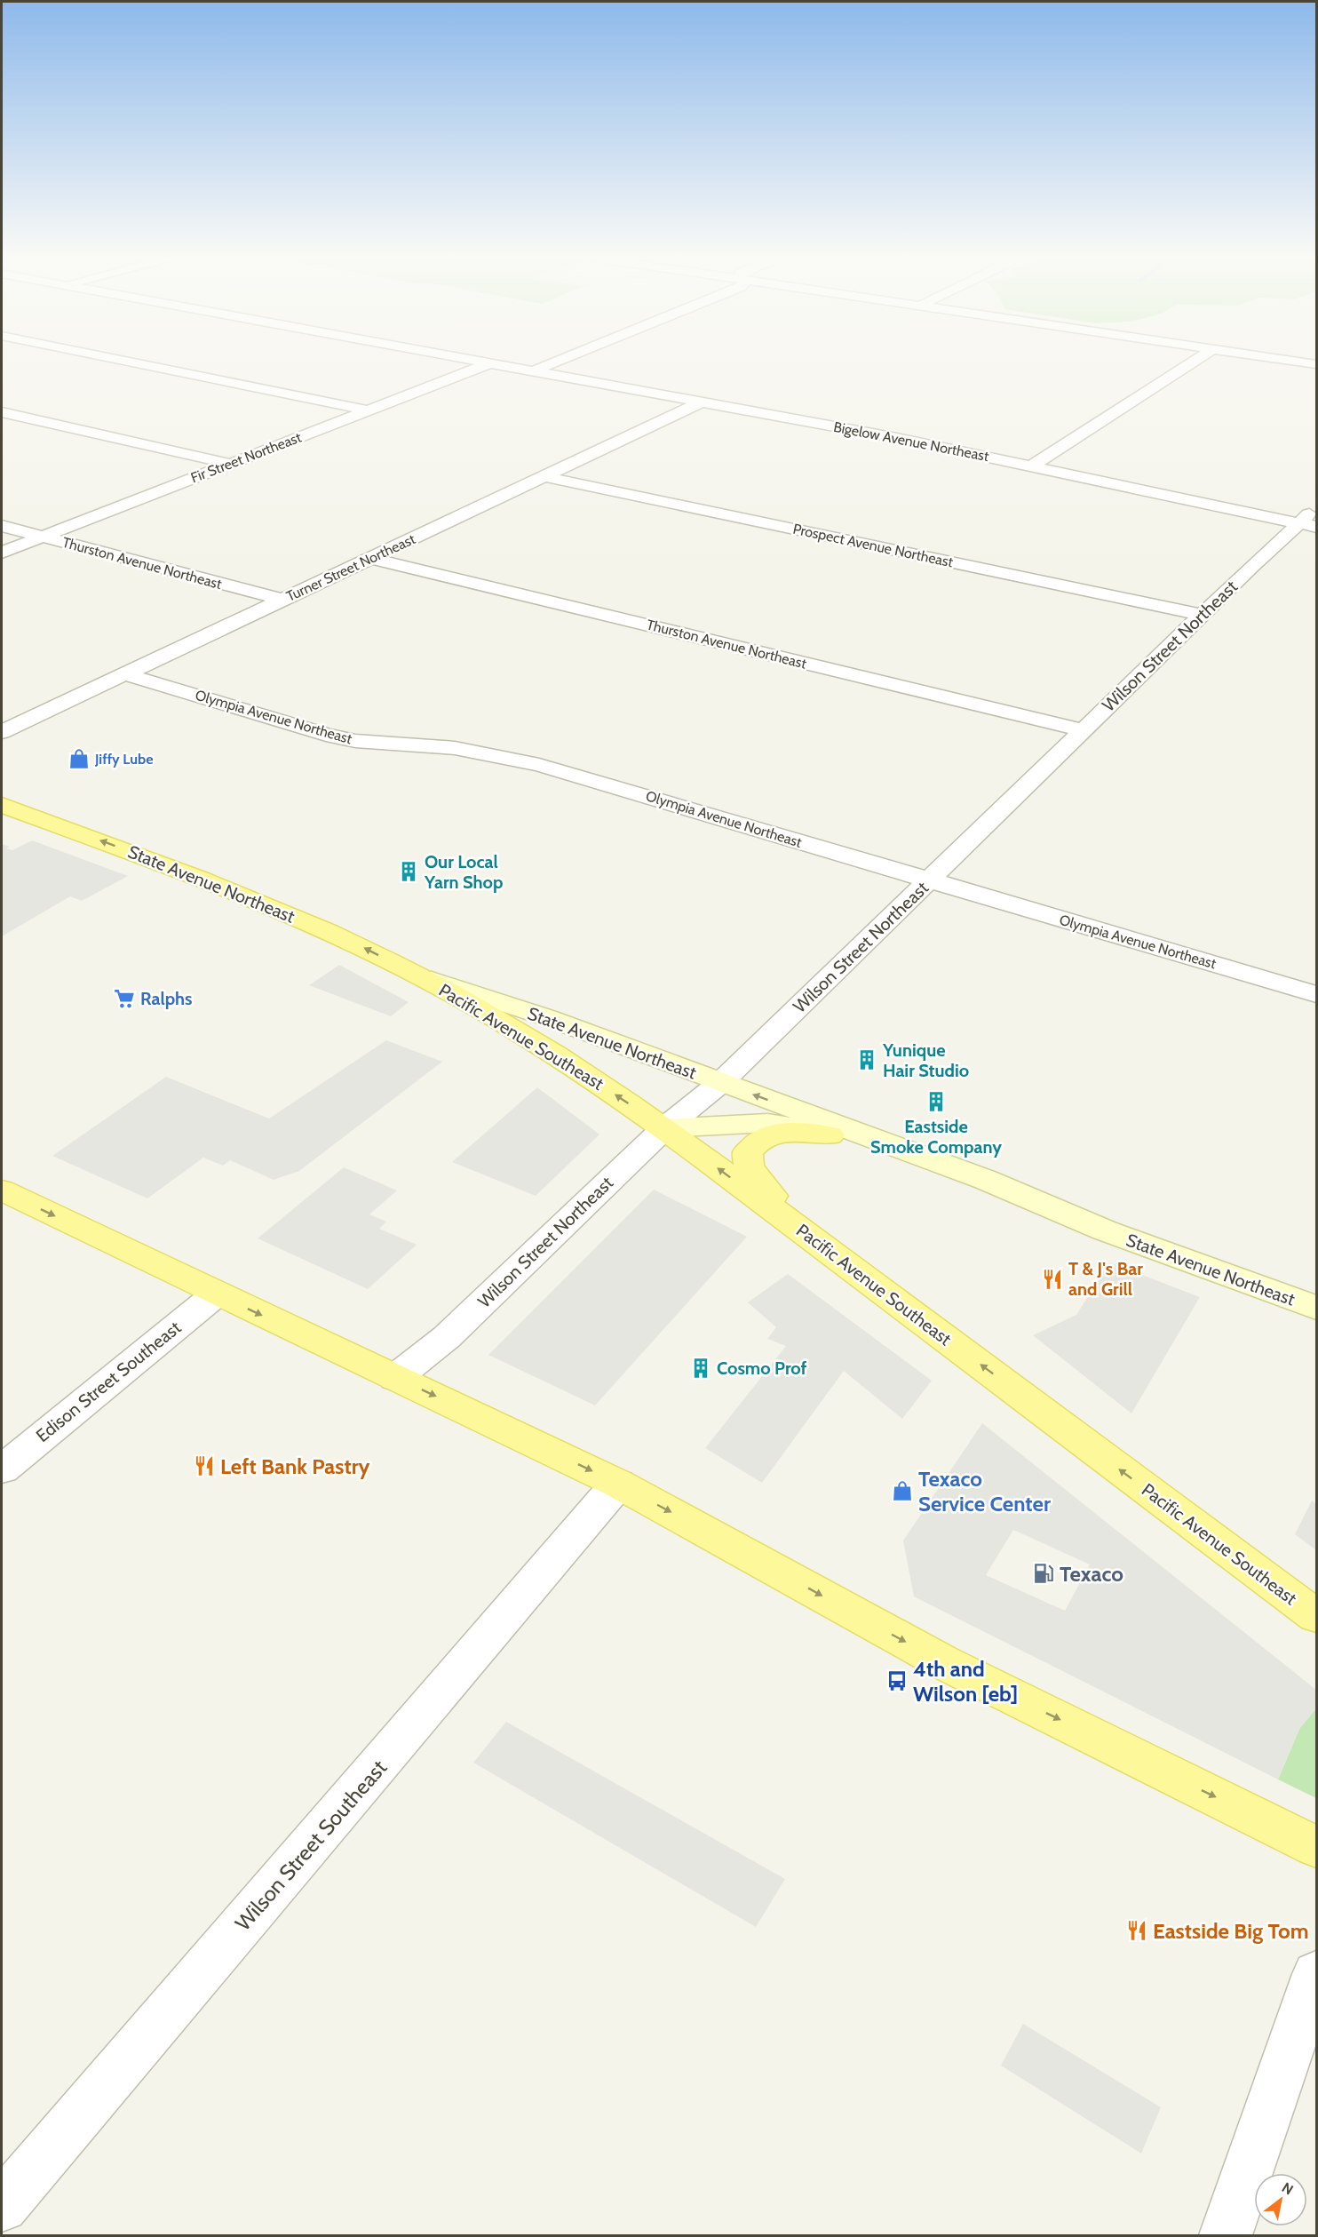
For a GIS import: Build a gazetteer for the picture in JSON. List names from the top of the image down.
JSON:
{
  "streets": {
    "main road": ["State Avenue Northeast", "Pacific Avenue Southeast"],
    "street": [
      "Bigelow Avenue Northeast",
      "Fir Street Northeast",
      "Prospect Avenue Northeast",
      "Thurston Avenue Northeast",
      "Turner Street Northeast",
      "Wilson Street Northeast",
      "Olympia Avenue Northeast",
      "Edison Street Southeast",
      "Wilson Street Southeast"
    ]
  },
  "crossings": [
    ["Bigelow Avenue Northeast", "Fir Street Northeast"],
    ["Bigelow Avenue Northeast", "Turner Street Northeast"],
    ["Bigelow Avenue Northeast", "Wilson Street Northeast"],
    ["Fir Street Northeast", "Thurston Avenue Northeast"],
    ["Prospect Avenue Northeast", "Turner Street Northeast"],
    ["Prospect Avenue Northeast", "Wilson Street Northeast"],
    ["Thurston Avenue Northeast", "Turner Street Northeast"],
    ["Thurston Avenue Northeast", "Wilson Street Northeast"],
    ["Turner Street Northeast", "Olympia Avenue Northeast"],
    ["Wilson Street Northeast", "Olympia Avenue Northeast"],
    ["Wilson Street Northeast", "State Avenue Northeast"],
    ["Wilson Street Northeast", "Pacific Avenue Southeast"],
    ["State Avenue Northeast", "Pacific Avenue Southeast"]
  ],
  "one_way": ["State Avenue Northeast", "Pacific Avenue Southeast"],
  "places": {
    "shop": ["Jiffy Lube", "Texaco Service Center"],
    "building": [
      "Our Local Yarn Shop",
      "Yunique Hair Studio",
      "Eastside Smoke Company",
      "Cosmo Prof"
    ],
    "supermarket": ["Ralphs"],
    "restaurant": ["T & J's Bar and Grill", "Left Bank Pastry", "Eastside Big Tom"],
    "fuel station": ["Texaco"],
    "bus stop": ["4th and Wilson [eb]"]
  },
  "north": "top right"
}
